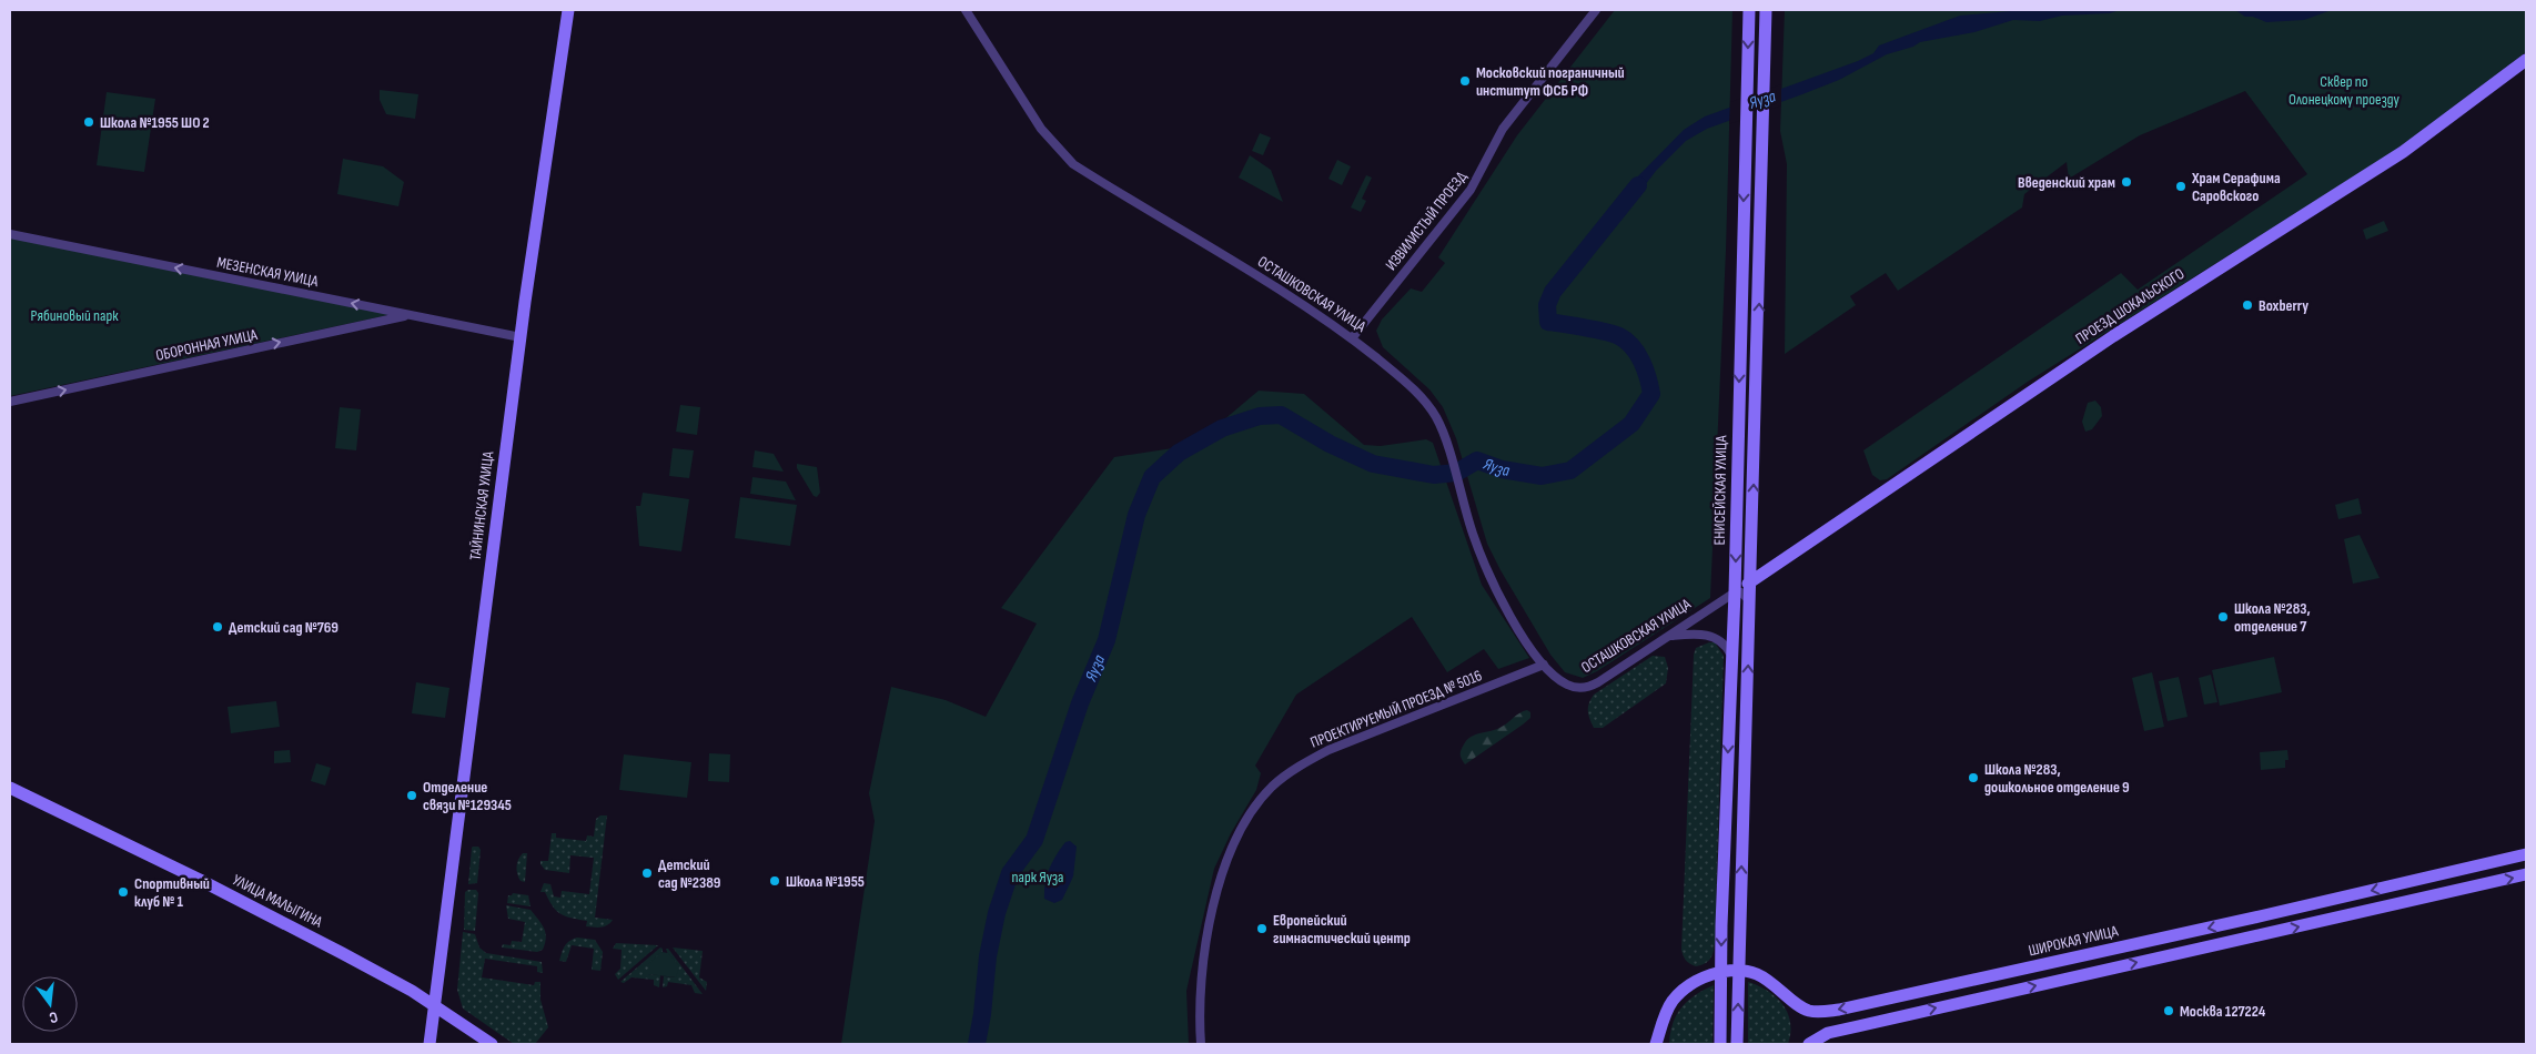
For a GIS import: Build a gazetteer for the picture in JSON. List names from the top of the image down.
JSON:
{
  "streets": {
    "main road": [
      "ОСТАШКОВСКАЯ УЛИЦА",
      "ПРОЕЗД ШОКАЛЬСКОГО",
      "ЕНИСЕЙСКАЯ УЛИЦА",
      "ТАЙНИНСКАЯ УЛИЦА",
      "УЛИЦА МАЛЫГИНА",
      "ШИРОКАЯ УЛИЦА"
    ],
    "street": [
      "ИЗВИЛИСТЫЙ ПРОЕЗД",
      "МЕЗЕНСКАЯ УЛИЦА",
      "ОБОРОННАЯ УЛИЦА",
      "ПРОЕКТИРУЕМЫЙ ПРОЕЗД № 5016"
    ]
  },
  "crossings": [
    ["ИЗВИЛИСТЫЙ ПРОЕЗД", "ОСТАШКОВСКАЯ УЛИЦА"],
    ["МЕЗЕНСКАЯ УЛИЦА", "ОБОРОННАЯ УЛИЦА"],
    ["МЕЗЕНСКАЯ УЛИЦА", "ТАЙНИНСКАЯ УЛИЦА"],
    ["ОСТАШКОВСКАЯ УЛИЦА", "ПРОЕЗД ШОКАЛЬСКОГО"],
    ["ОСТАШКОВСКАЯ УЛИЦА", "ЕНИСЕЙСКАЯ УЛИЦА"],
    ["ОСТАШКОВСКАЯ УЛИЦА", "ПРОЕКТИРУЕМЫЙ ПРОЕЗД № 5016"],
    ["ЕНИСЕЙСКАЯ УЛИЦА", "ШИРОКАЯ УЛИЦА"],
    ["ТАЙНИНСКАЯ УЛИЦА", "УЛИЦА МАЛЫГИНА"]
  ],
  "one_way": ["МЕЗЕНСКАЯ УЛИЦА", "ОБОРОННАЯ УЛИЦА"],
  "water": ["Яуза"],
  "parks": ["Сквер по Олонецкому проезду", "Рябиновый парк", "парк Яуза"],
  "places": [
    "Московский пограничный институт ФСБ РФ",
    "Школа №1955 ШО 2",
    "Введенский храм",
    "Храм Серафима Саровского",
    "Boxberry",
    "Школа №283, отделение 7",
    "Детский сад №769",
    "Школа №283, дошкольное отделение 9",
    "Отделение связи №129345",
    "Детский сад №2389",
    "Школа №1955",
    "Спортивный клуб № 1",
    "Европейский гимнастический центр",
    "Москва 127224"
  ],
  "north": "bottom"
}
